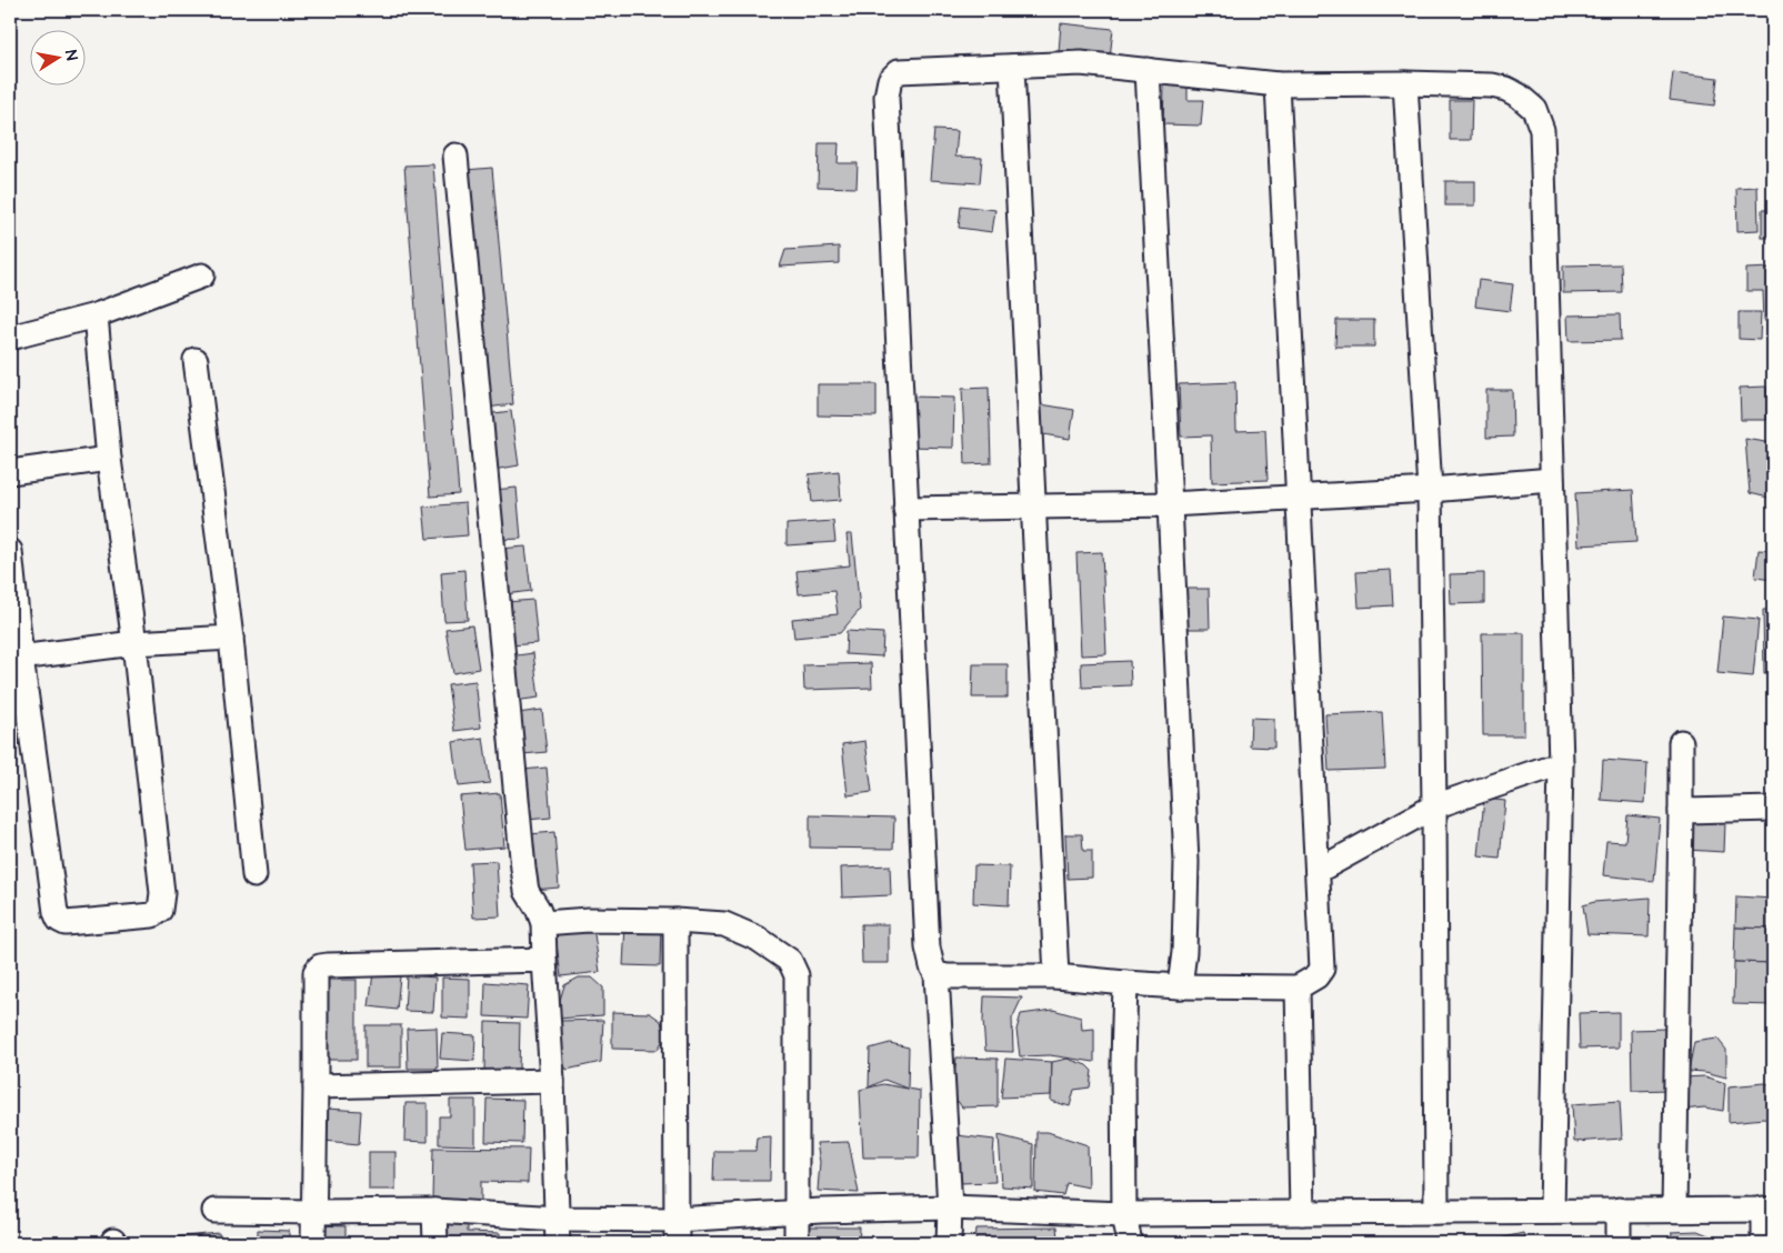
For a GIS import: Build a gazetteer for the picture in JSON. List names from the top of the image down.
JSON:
{
  "north": "right"
}
